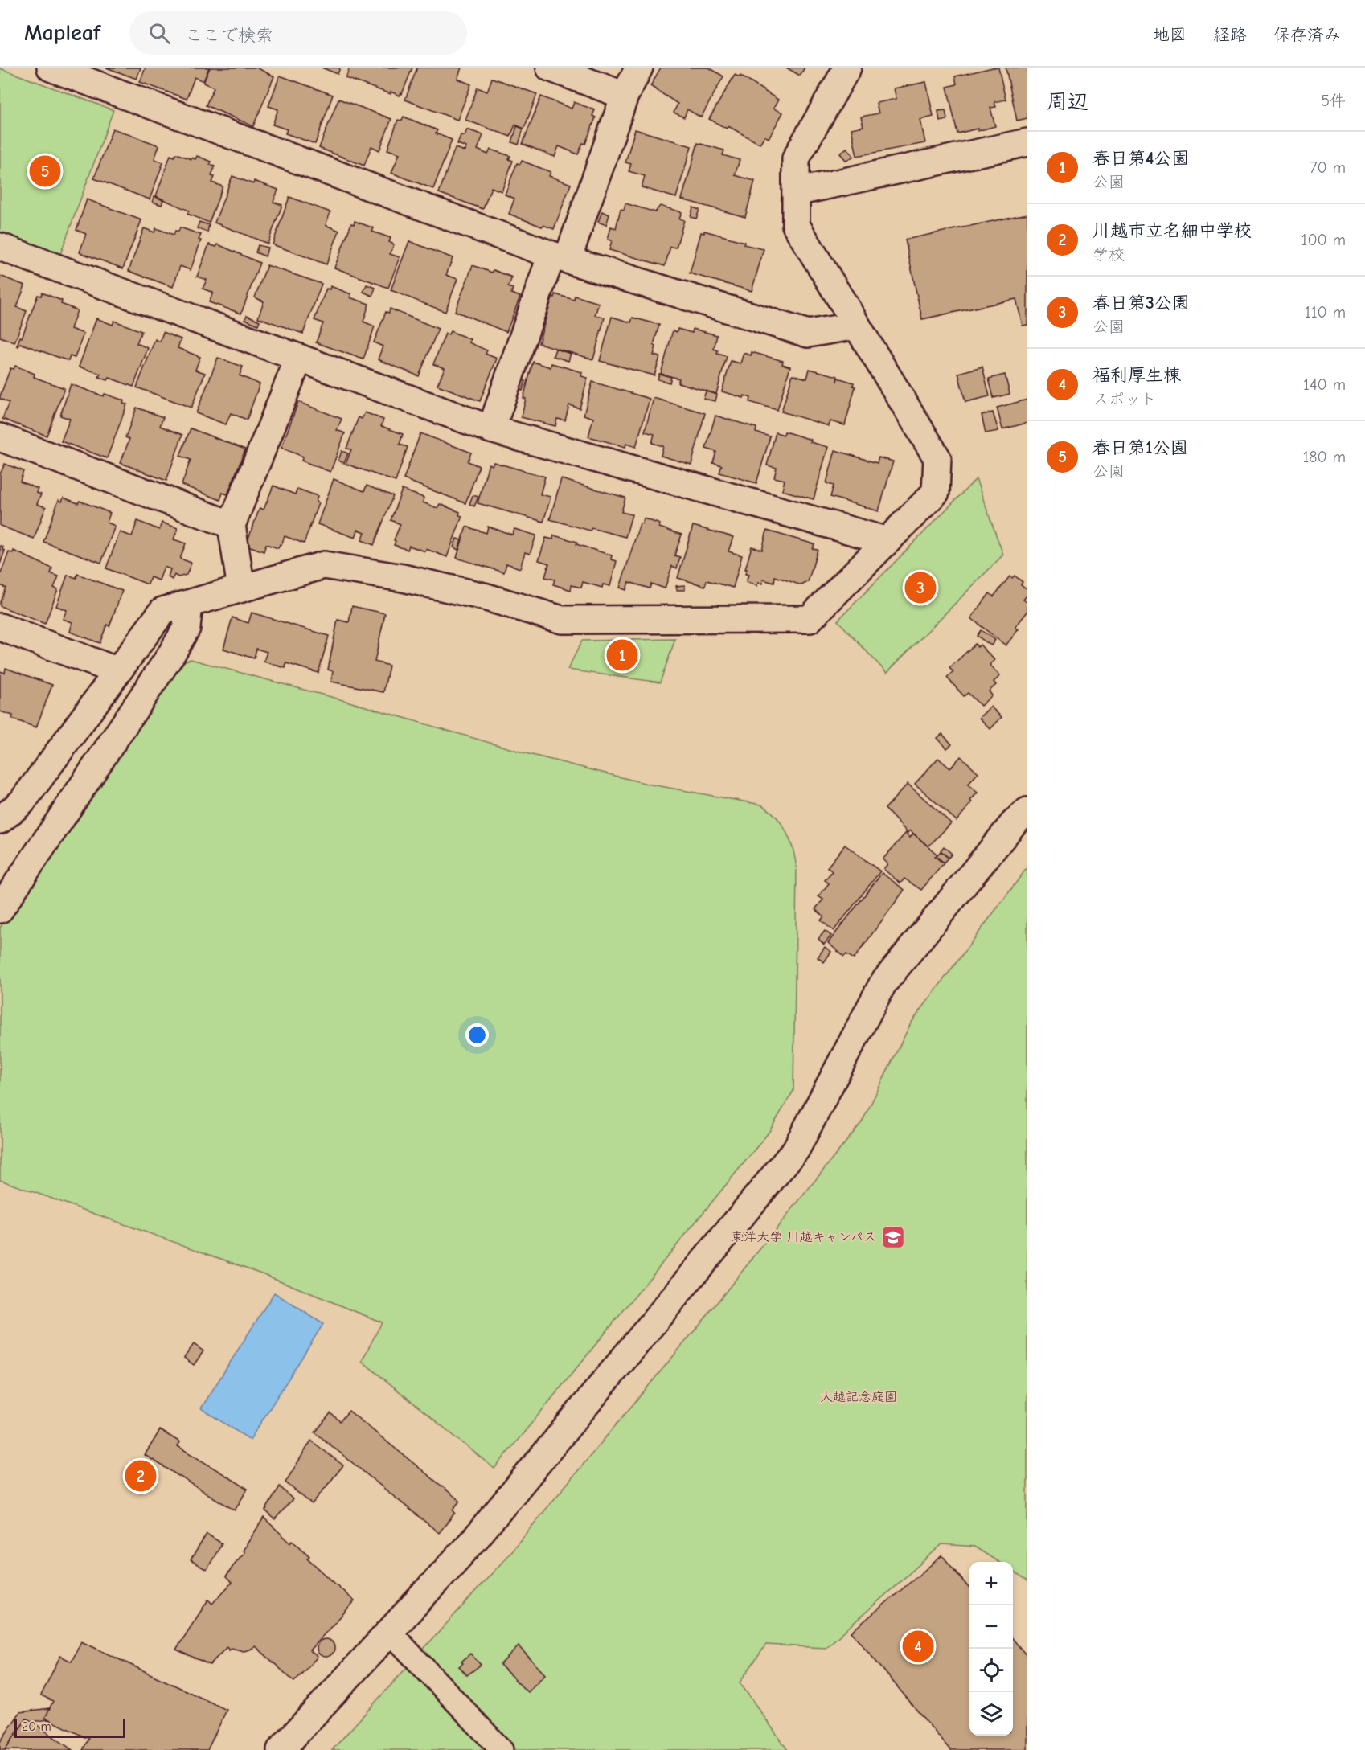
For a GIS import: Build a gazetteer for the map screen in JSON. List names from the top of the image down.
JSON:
{
  "parks": ["大越記念庭園"],
  "places": {
    "school or university": ["東洋大学 川越キャンパス"]
  },
  "scale_bar": "20 m",
  "page": {
    "header": "Mapleaf",
    "search": "ここで検索",
    "nav": ["地図", "経路", "保存済み"],
    "heading": ["周辺", "5件"],
    "list": [
      {
        "mark": "1",
        "name": "春日第4公園",
        "note": "公園",
        "value": "70 m"
      },
      {
        "mark": "2",
        "name": "川越市立名細中学校",
        "note": "学校",
        "value": "100 m"
      },
      {
        "mark": "3",
        "name": "春日第3公園",
        "note": "公園",
        "value": "110 m"
      },
      {
        "mark": "4",
        "name": "福利厚生棟",
        "note": "スポット",
        "value": "140 m"
      },
      {
        "mark": "5",
        "name": "春日第1公園",
        "note": "公園",
        "value": "180 m"
      }
    ],
    "pins": [
      "5",
      "3",
      "1",
      "2",
      "4"
    ],
    "map_buttons": ["+", "−"],
    "scale": "20 m"
  }
}
